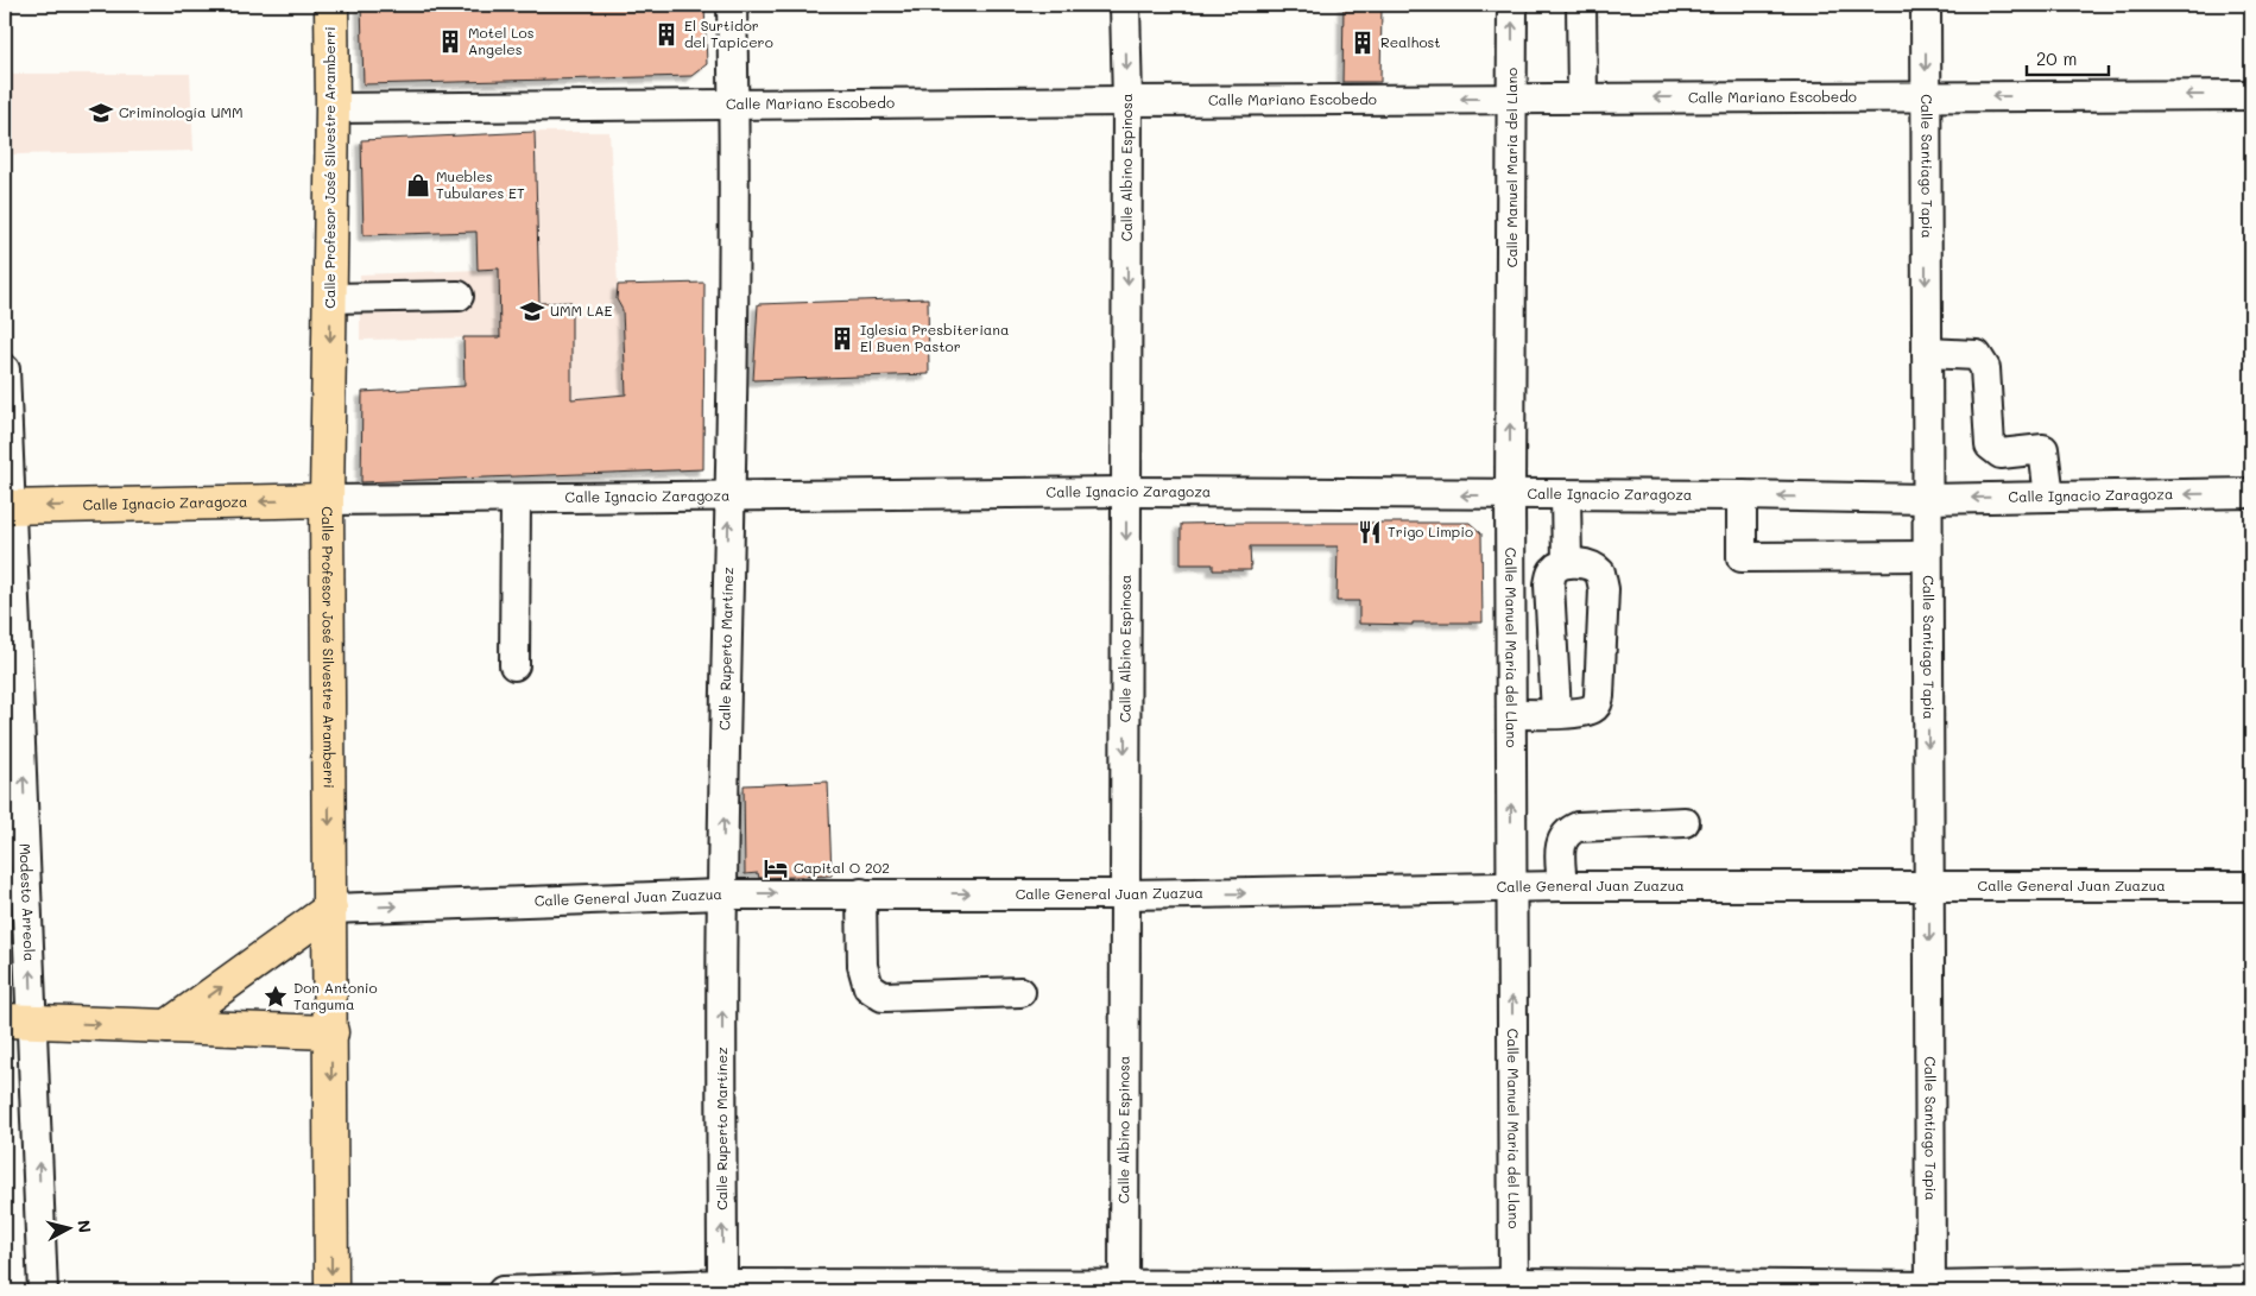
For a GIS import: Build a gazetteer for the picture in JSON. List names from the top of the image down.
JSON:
{
  "streets": {
    "main road": ["Calle Profesor José Silvestre Aramberri", "Calle Ignacio Zaragoza"],
    "street": [
      "Calle Mariano Escobedo",
      "Calle Albino Espinosa",
      "Calle Manuel Maria del Llano",
      "Calle Santiago Tapia",
      "Calle Ruperto Martínez",
      "Calle General Juan Zuazua",
      "Modesto Arreola"
    ]
  },
  "crossings": [
    ["Calle Mariano Escobedo", "Calle Albino Espinosa"],
    ["Calle Mariano Escobedo", "Calle Profesor José Silvestre Aramberri"],
    ["Calle Mariano Escobedo", "Calle Manuel Maria del Llano"],
    ["Calle Mariano Escobedo", "Calle Santiago Tapia"],
    ["Calle Mariano Escobedo", "Calle Ruperto Martínez"],
    ["Calle Albino Espinosa", "Calle Ignacio Zaragoza"],
    ["Calle Albino Espinosa", "Calle General Juan Zuazua"],
    ["Calle Profesor José Silvestre Aramberri", "Calle Ignacio Zaragoza"],
    ["Calle Profesor José Silvestre Aramberri", "Calle General Juan Zuazua"],
    ["Calle Manuel Maria del Llano", "Calle Ignacio Zaragoza"],
    ["Calle Manuel Maria del Llano", "Calle General Juan Zuazua"],
    ["Calle Santiago Tapia", "Calle Ignacio Zaragoza"],
    ["Calle Santiago Tapia", "Calle General Juan Zuazua"],
    ["Calle Ignacio Zaragoza", "Calle Ruperto Martínez"],
    ["Calle Ignacio Zaragoza", "Modesto Arreola"],
    ["Calle Ruperto Martínez", "Calle General Juan Zuazua"]
  ],
  "one_way": [
    "Calle Mariano Escobedo",
    "Calle Albino Espinosa",
    "Calle Profesor José Silvestre Aramberri",
    "Calle Manuel Maria del Llano",
    "Calle Santiago Tapia",
    "Calle Ignacio Zaragoza",
    "Calle Ruperto Martínez",
    "Calle General Juan Zuazua",
    "Modesto Arreola"
  ],
  "places": {
    "building": [
      "El Surtidor del Tapicero",
      "Motel Los Angeles",
      "Realhost",
      "Iglesia Presbiteriana El Buen Pastor"
    ],
    "school or university": ["Criminología UMM", "UMM LAE"],
    "shop": ["Muebles Tubulares ET"],
    "restaurant": ["Trigo Limpio"],
    "hotel": ["Capital O 202"],
    "place": ["Don Antonio Tanguma"]
  },
  "scale_bar": "20 m",
  "north": "right"
}
